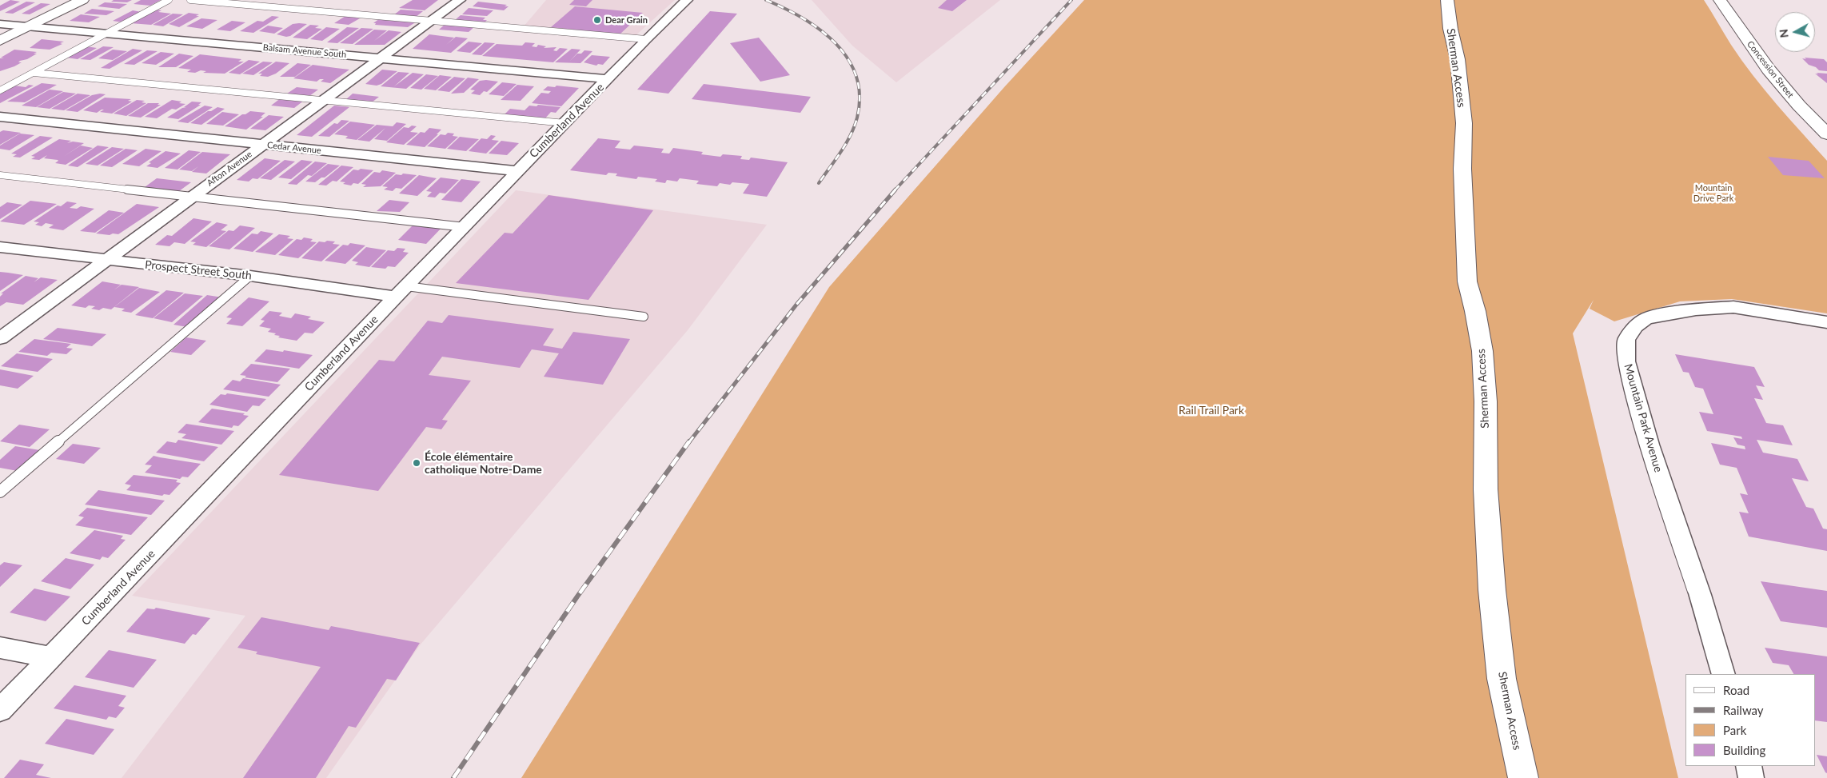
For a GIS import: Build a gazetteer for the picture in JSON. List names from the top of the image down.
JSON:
{
  "streets": {
    "main road": ["Sherman Access", "Concession Street"],
    "street": [
      "Balsam Avenue South",
      "Cumberland Avenue",
      "Cedar Avenue",
      "Afton Avenue",
      "Prospect Street South",
      "Mountain Park Avenue"
    ]
  },
  "crossings": [
    ["Balsam Avenue South", "Cumberland Avenue"],
    ["Balsam Avenue South", "Afton Avenue"],
    ["Cumberland Avenue", "Cedar Avenue"],
    ["Cumberland Avenue", "Prospect Street South"],
    ["Cedar Avenue", "Afton Avenue"],
    ["Afton Avenue", "Prospect Street South"]
  ],
  "parks": ["Mountain Drive Park", "Rail Trail Park"],
  "places": ["Dear Grain", "École élémentaire catholique Notre-Dame"],
  "legend": [
    "Road",
    "Railway",
    "Park",
    "Building"
  ],
  "north": "left"
}
